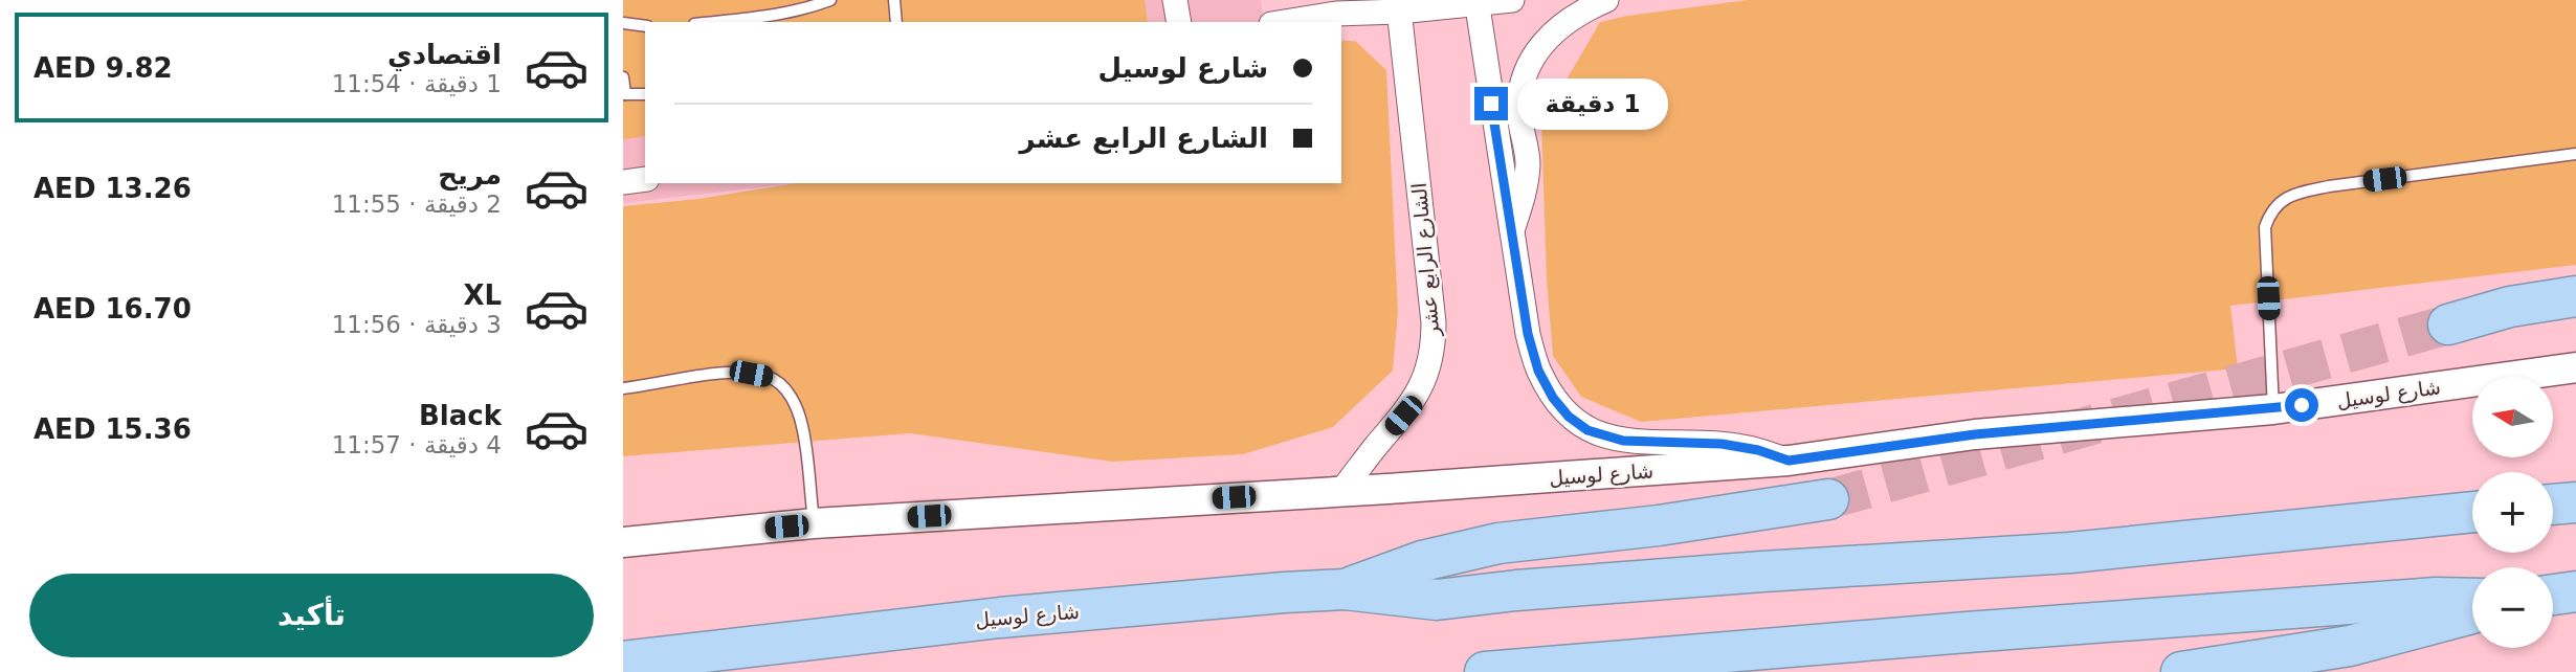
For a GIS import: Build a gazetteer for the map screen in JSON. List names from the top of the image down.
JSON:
{
  "streets": {
    "highway": ["شارع لوسيل"],
    "street": ["الشارع الرابع عشر"]
  },
  "crossings": [
    ["الشارع الرابع عشر", "شارع لوسيل"]
  ],
  "north": "left",
  "page": {
    "list": [
      {
        "name": "اقتصادي",
        "note": "1 دقيقة · 11:54",
        "value": "AED 9.82"
      },
      {
        "name": "مريح",
        "note": "2 دقيقة · 11:55",
        "value": "AED 13.26"
      },
      {
        "name": "XL",
        "note": "3 دقيقة · 11:56",
        "value": "AED 16.70"
      },
      {
        "name": "Black",
        "note": "4 دقيقة · 11:57",
        "value": "AED 15.36"
      }
    ],
    "banner": ["شارع لوسيل", "الشارع الرابع عشر"],
    "bubble": "1 دقيقة",
    "map_buttons": ["+", "−"],
    "buttons": "تأكيد"
  }
}
